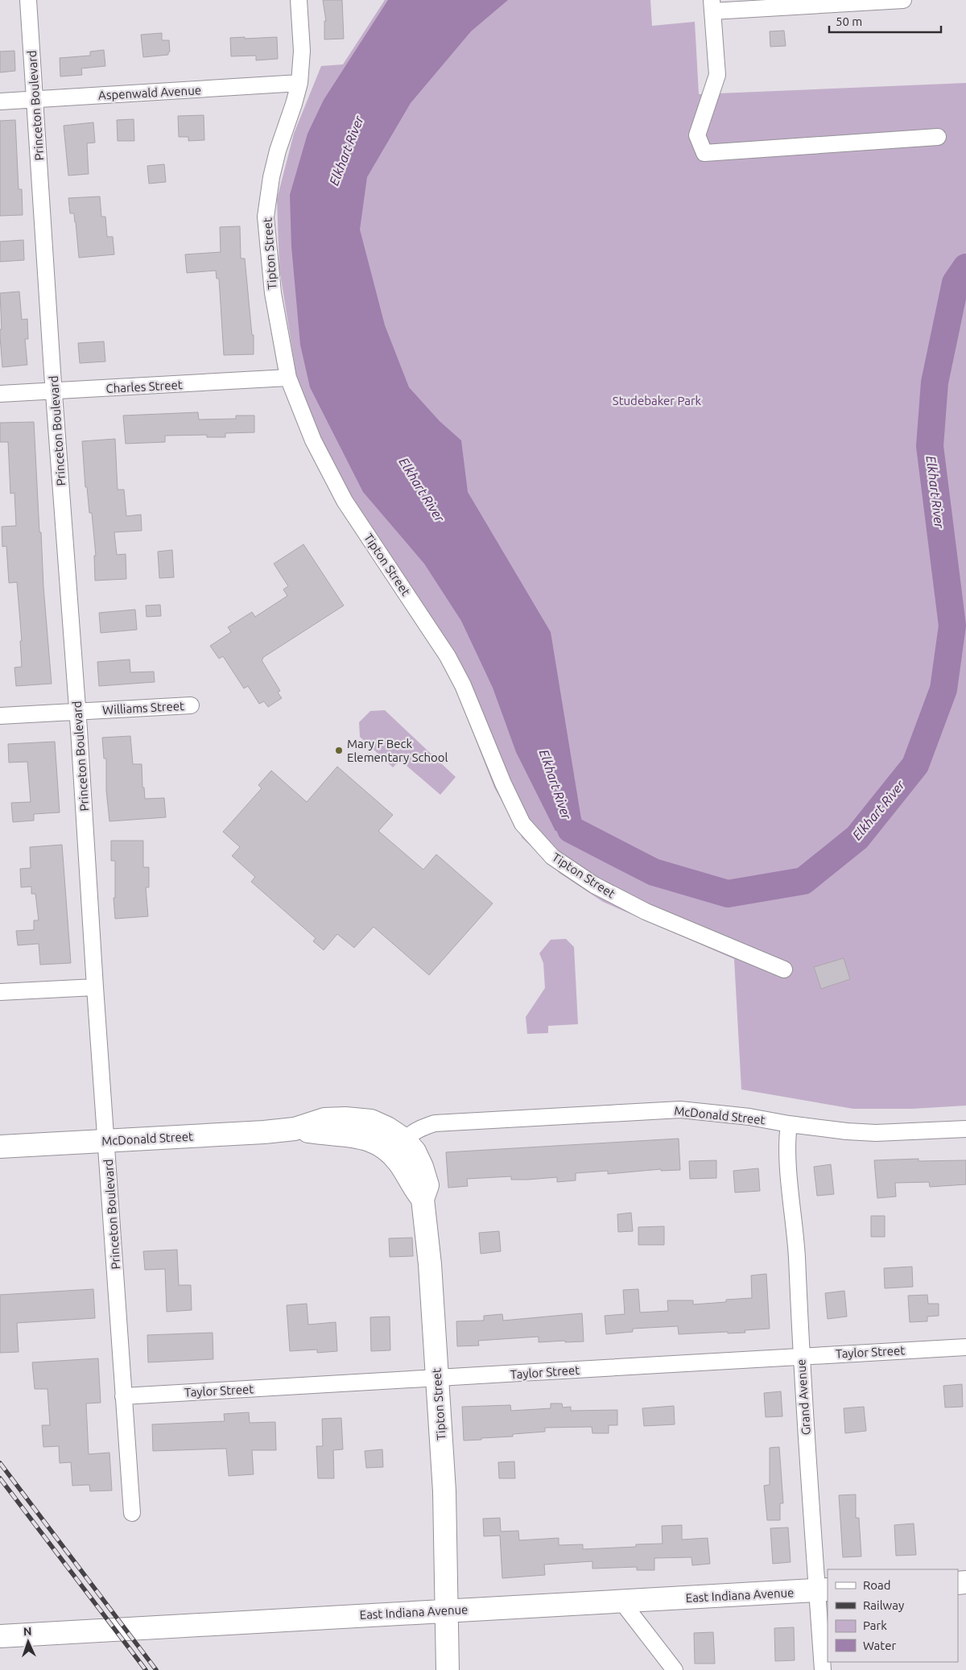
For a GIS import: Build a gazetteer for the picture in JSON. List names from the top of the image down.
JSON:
{
  "streets": {
    "street": [
      "Aspenwald Avenue",
      "Princeton Boulevard",
      "Tipton Street",
      "Charles Street",
      "Williams Street",
      "McDonald Street",
      "Taylor Street",
      "Grand Avenue",
      "East Indiana Avenue"
    ]
  },
  "crossings": [
    ["Aspenwald Avenue", "Princeton Boulevard"],
    ["Aspenwald Avenue", "Tipton Street"],
    ["Princeton Boulevard", "Charles Street"],
    ["Princeton Boulevard", "Williams Street"],
    ["Princeton Boulevard", "McDonald Street"],
    ["Princeton Boulevard", "Taylor Street"],
    ["Tipton Street", "Charles Street"],
    ["Tipton Street", "McDonald Street"],
    ["Tipton Street", "Taylor Street"],
    ["Tipton Street", "East Indiana Avenue"],
    ["McDonald Street", "Grand Avenue"],
    ["Taylor Street", "Grand Avenue"],
    ["Grand Avenue", "East Indiana Avenue"]
  ],
  "water": ["Elkhart River"],
  "parks": ["Studebaker Park"],
  "places": ["Mary F Beck Elementary School"],
  "legend": [
    "Road",
    "Railway",
    "Park",
    "Water"
  ],
  "scale_bar": "50 m",
  "north": "top"
}
